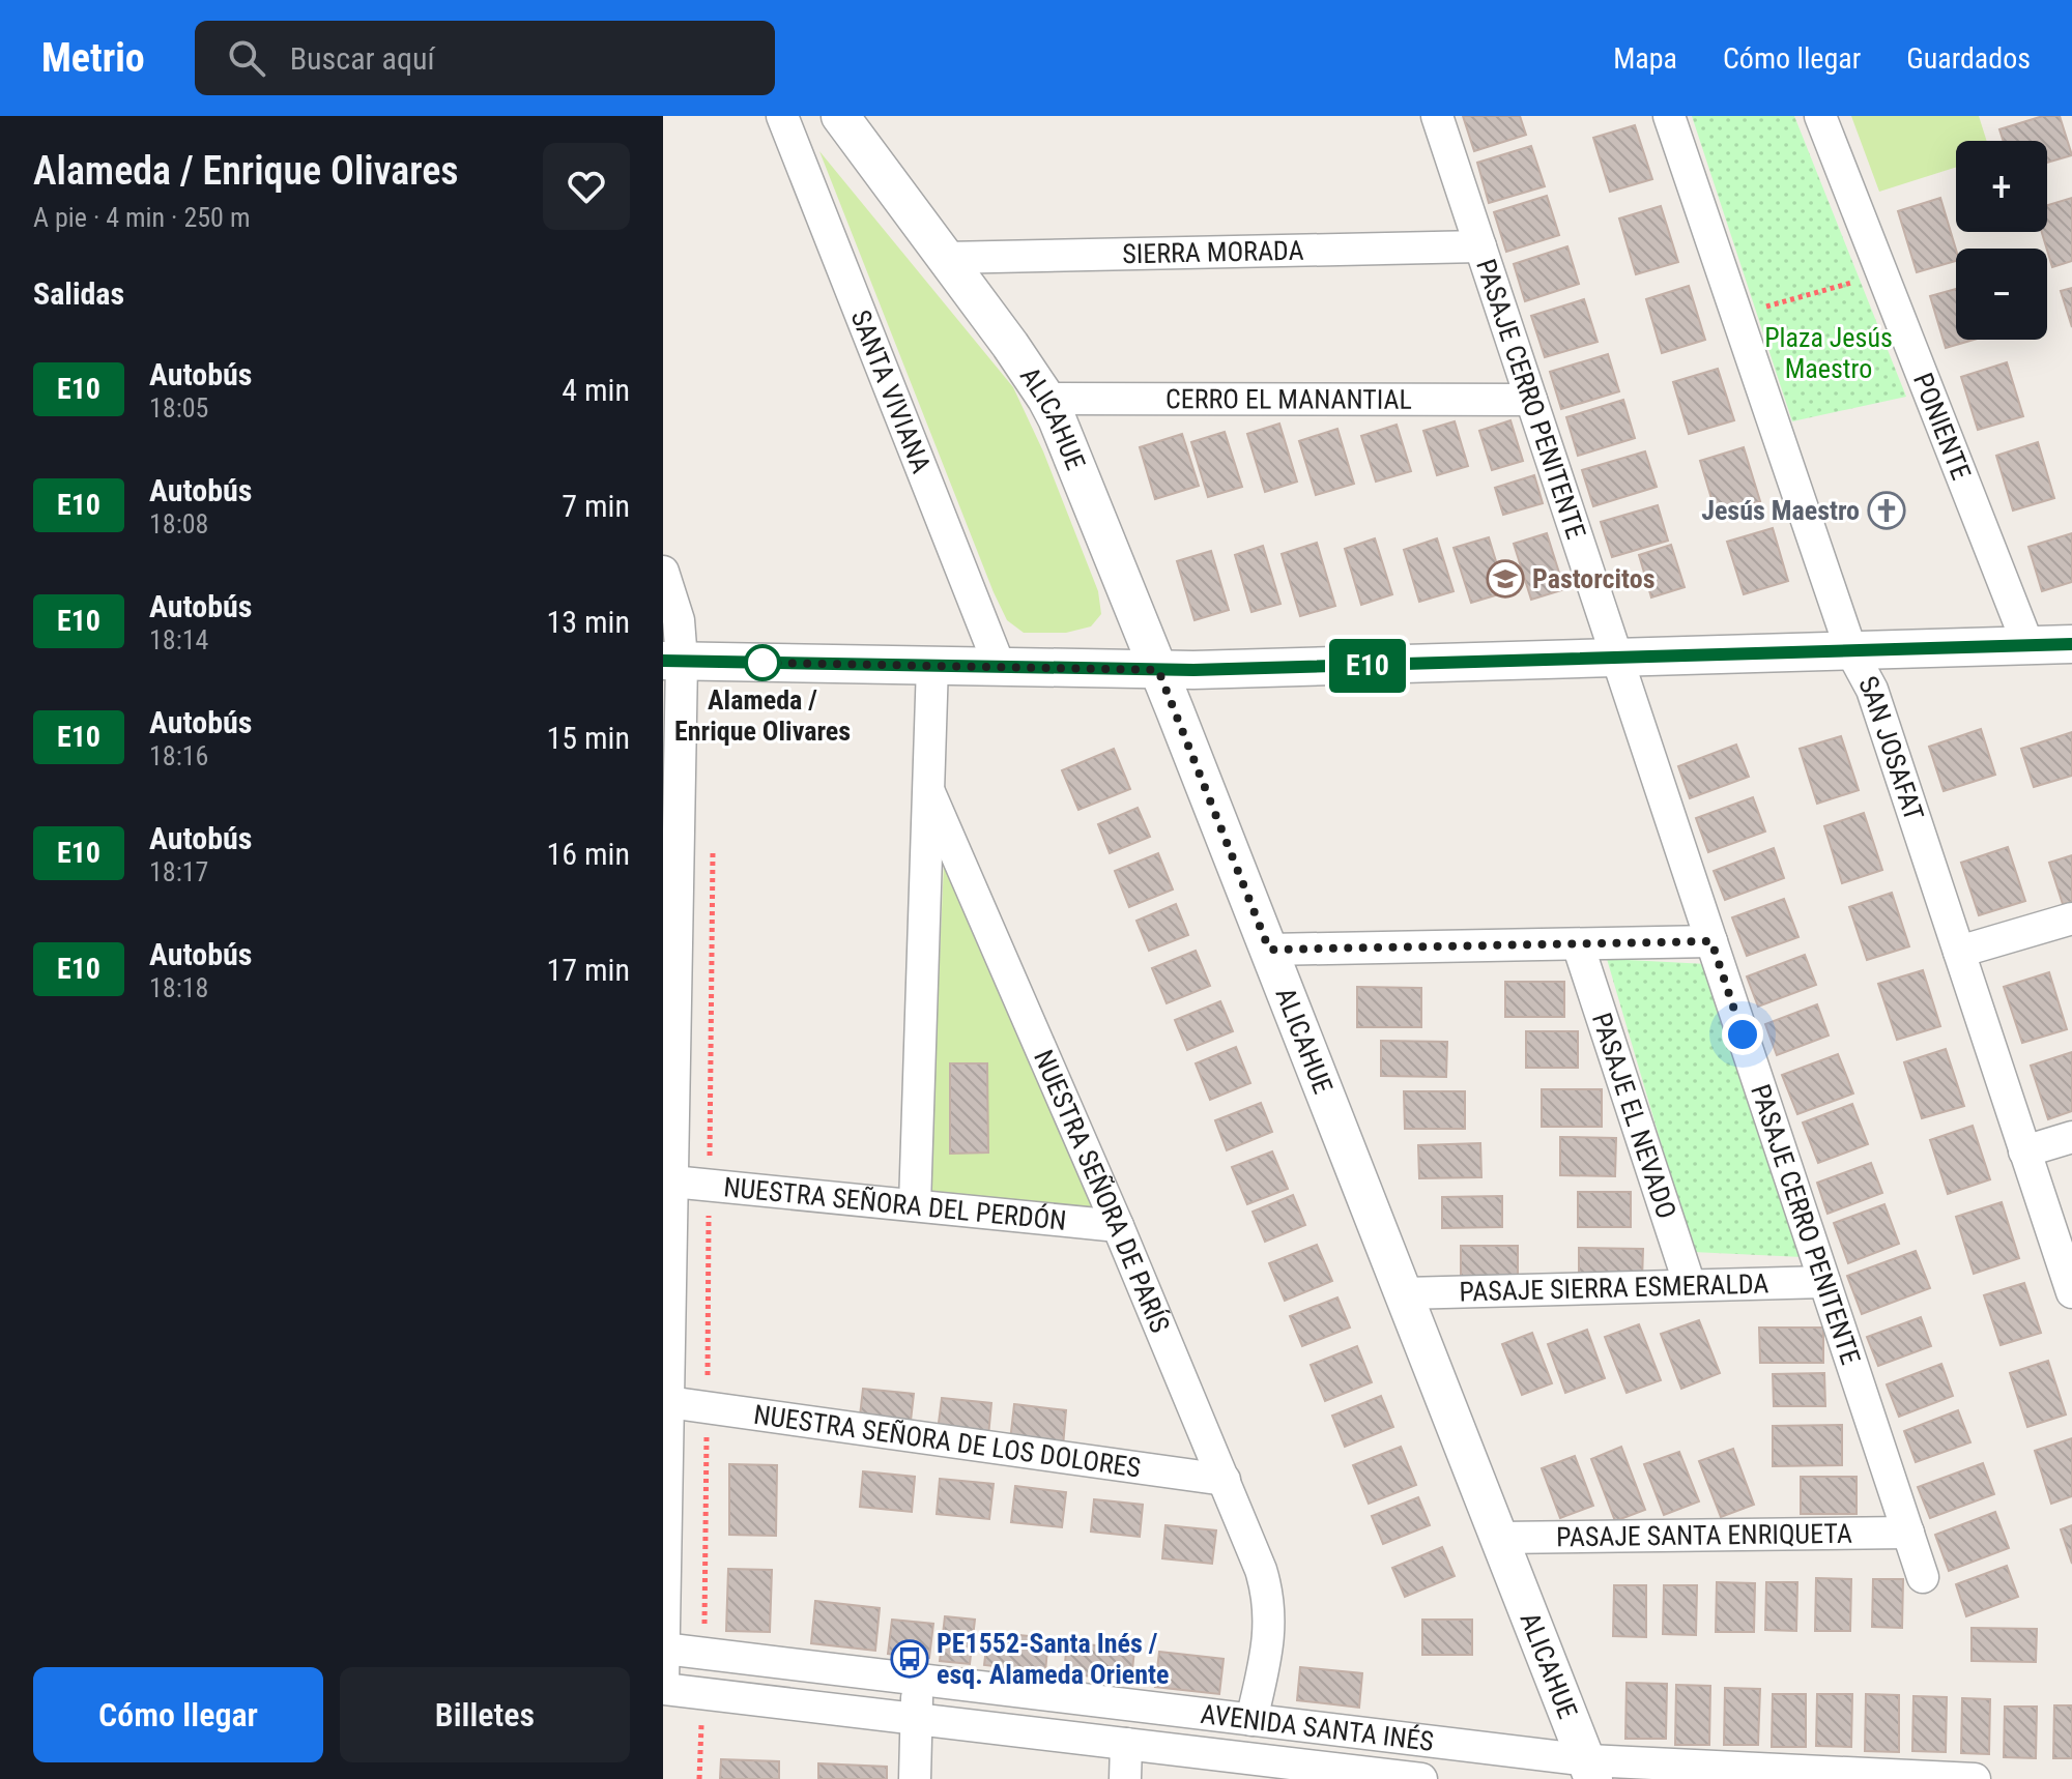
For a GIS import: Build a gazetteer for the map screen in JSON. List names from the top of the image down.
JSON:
{
  "streets": {
    "street": [
      "SIERRA MORADA",
      "SANTA VIVIANA",
      "CERRO EL MANANTIAL",
      "PASAJE CERRO PENITENTE",
      "ALICAHUE",
      "PONIENTE",
      "SAN JOSAFAT",
      "PASAJE EL NEVADO",
      "NUESTRA SEÑORA DE PARÍS",
      "NUESTRA SEÑORA DEL PERDÓN",
      "PASAJE SIERRA ESMERALDA",
      "NUESTRA SEÑORA DE LOS DOLORES",
      "PASAJE SANTA ENRIQUETA",
      "AVENIDA SANTA INÉS"
    ]
  },
  "crossings": [
    ["SIERRA MORADA", "PASAJE CERRO PENITENTE"],
    ["SIERRA MORADA", "ALICAHUE"],
    ["CERRO EL MANANTIAL", "PASAJE CERRO PENITENTE"],
    ["CERRO EL MANANTIAL", "ALICAHUE"],
    ["PASAJE CERRO PENITENTE", "PASAJE SIERRA ESMERALDA"],
    ["PASAJE CERRO PENITENTE", "PASAJE SANTA ENRIQUETA"],
    ["ALICAHUE", "PASAJE SIERRA ESMERALDA"],
    ["ALICAHUE", "PASAJE SANTA ENRIQUETA"],
    ["ALICAHUE", "AVENIDA SANTA INÉS"],
    ["PASAJE EL NEVADO", "PASAJE SIERRA ESMERALDA"],
    ["NUESTRA SEÑORA DE PARÍS", "NUESTRA SEÑORA DEL PERDÓN"],
    ["NUESTRA SEÑORA DE PARÍS", "NUESTRA SEÑORA DE LOS DOLORES"],
    ["NUESTRA SEÑORA DE PARÍS", "AVENIDA SANTA INÉS"]
  ],
  "parks": ["Plaza Jesús Maestro"],
  "places": {
    "church": ["Jesús Maestro"],
    "school or university": ["Pastorcitos"],
    "other": ["Alameda / Enrique Olivares"],
    "bus stop": ["PE1552-Santa Inés / esq. Alameda Oriente"]
  },
  "lines": ["bus line E10"],
  "page": {
    "header": "Metrio",
    "search": "Buscar aquí",
    "nav": ["Mapa", "Cómo llegar", "Guardados"],
    "heading": [
      ["Alameda / Enrique Olivares", "A pie · 4 min · 250 m"],
      "Salidas"
    ],
    "on_map": "E10",
    "map_buttons": ["+", "−"],
    "list": [
      {
        "mark": "E10",
        "name": "Autobús",
        "note": "18:05",
        "value": "4 min"
      },
      {
        "mark": "E10",
        "name": "Autobús",
        "note": "18:08",
        "value": "7 min"
      },
      {
        "mark": "E10",
        "name": "Autobús",
        "note": "18:14",
        "value": "13 min"
      },
      {
        "mark": "E10",
        "name": "Autobús",
        "note": "18:16",
        "value": "15 min"
      },
      {
        "mark": "E10",
        "name": "Autobús",
        "note": "18:17",
        "value": "16 min"
      },
      {
        "mark": "E10",
        "name": "Autobús",
        "note": "18:18",
        "value": "17 min"
      }
    ],
    "buttons": ["Cómo llegar", "Billetes"]
  }
}
